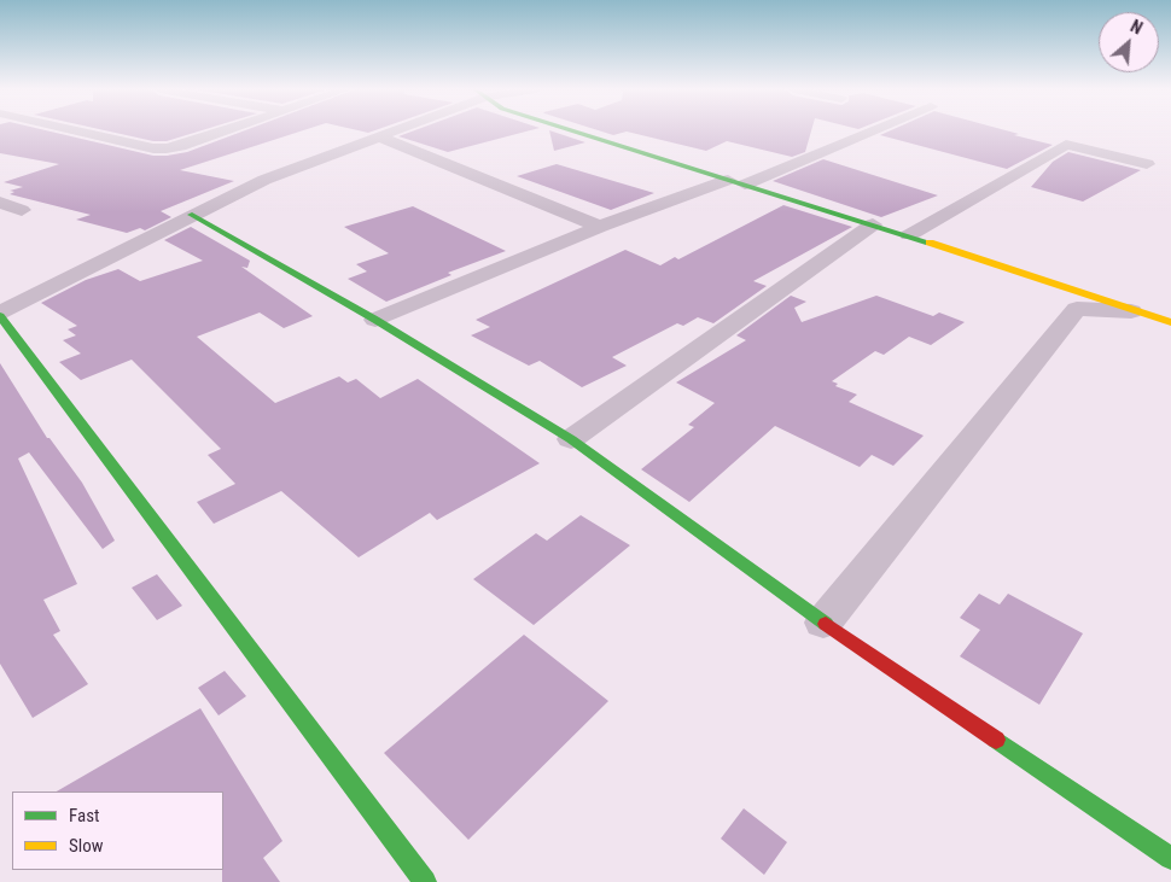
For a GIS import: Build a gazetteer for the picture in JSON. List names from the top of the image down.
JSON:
{
  "legend": ["Fast", "Slow"],
  "north": "top right"
}
